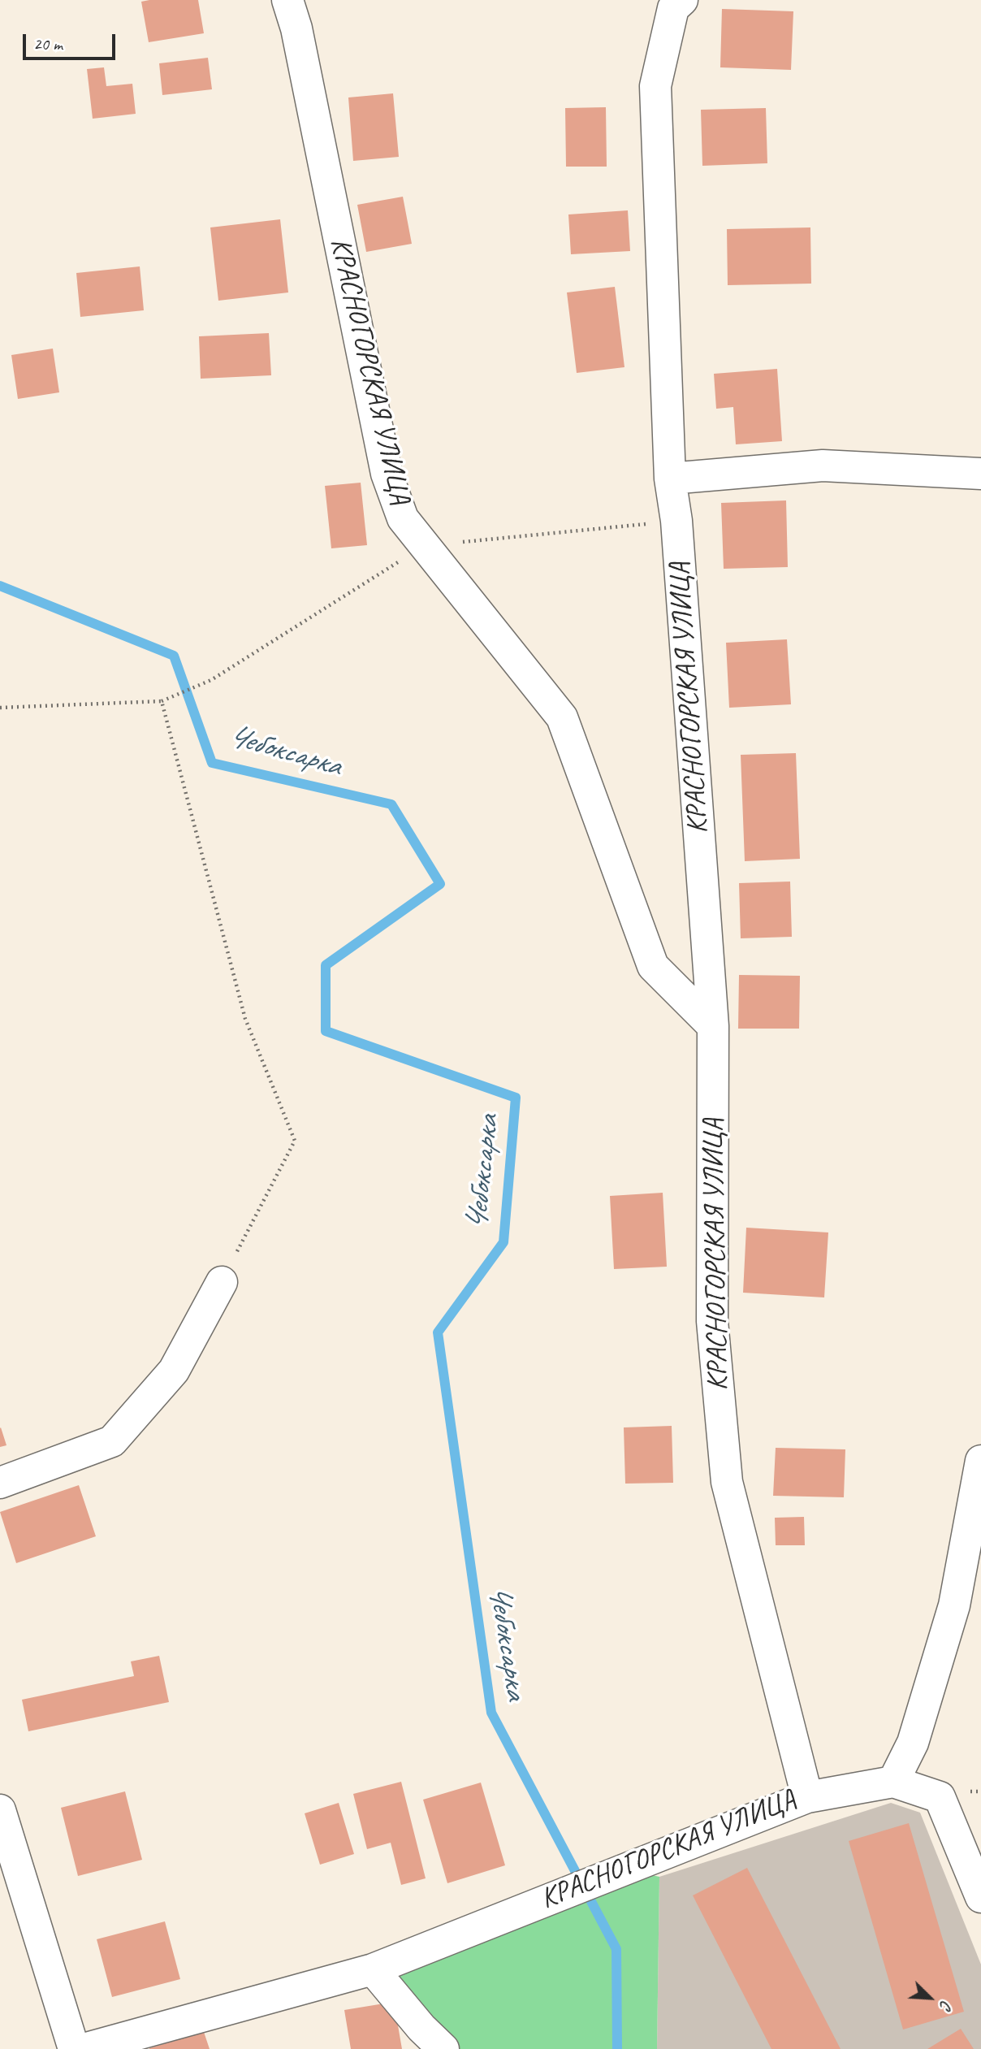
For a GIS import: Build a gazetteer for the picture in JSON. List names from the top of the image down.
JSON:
{
  "streets": {
    "street": ["КРАСНОГОРСКАЯ УЛИЦА"]
  },
  "water": ["Чебоксарка"],
  "scale_bar": "20 m",
  "north": "bottom right"
}
